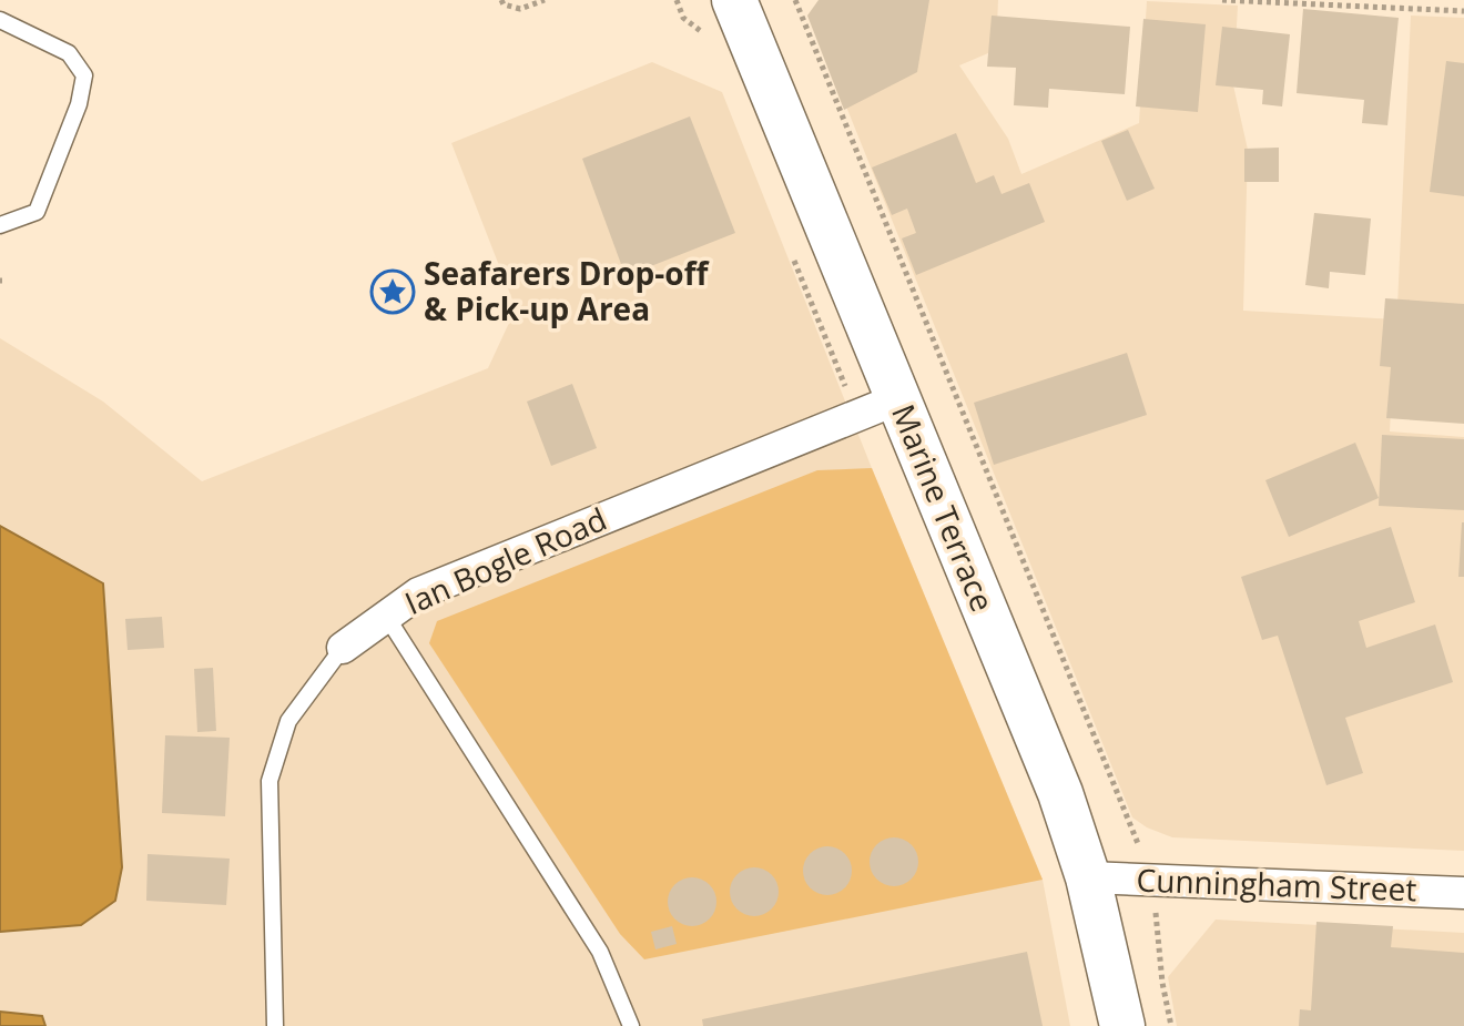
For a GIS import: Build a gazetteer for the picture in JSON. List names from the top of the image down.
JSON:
{
  "streets": {
    "main road": ["Marine Terrace"],
    "street": ["Ian Bogle Road", "Cunningham Street"]
  },
  "crossings": [
    ["Marine Terrace", "Ian Bogle Road"],
    ["Marine Terrace", "Cunningham Street"]
  ],
  "places": {
    "place": ["Seafarers Drop-off & Pick-up Area"]
  }
}
